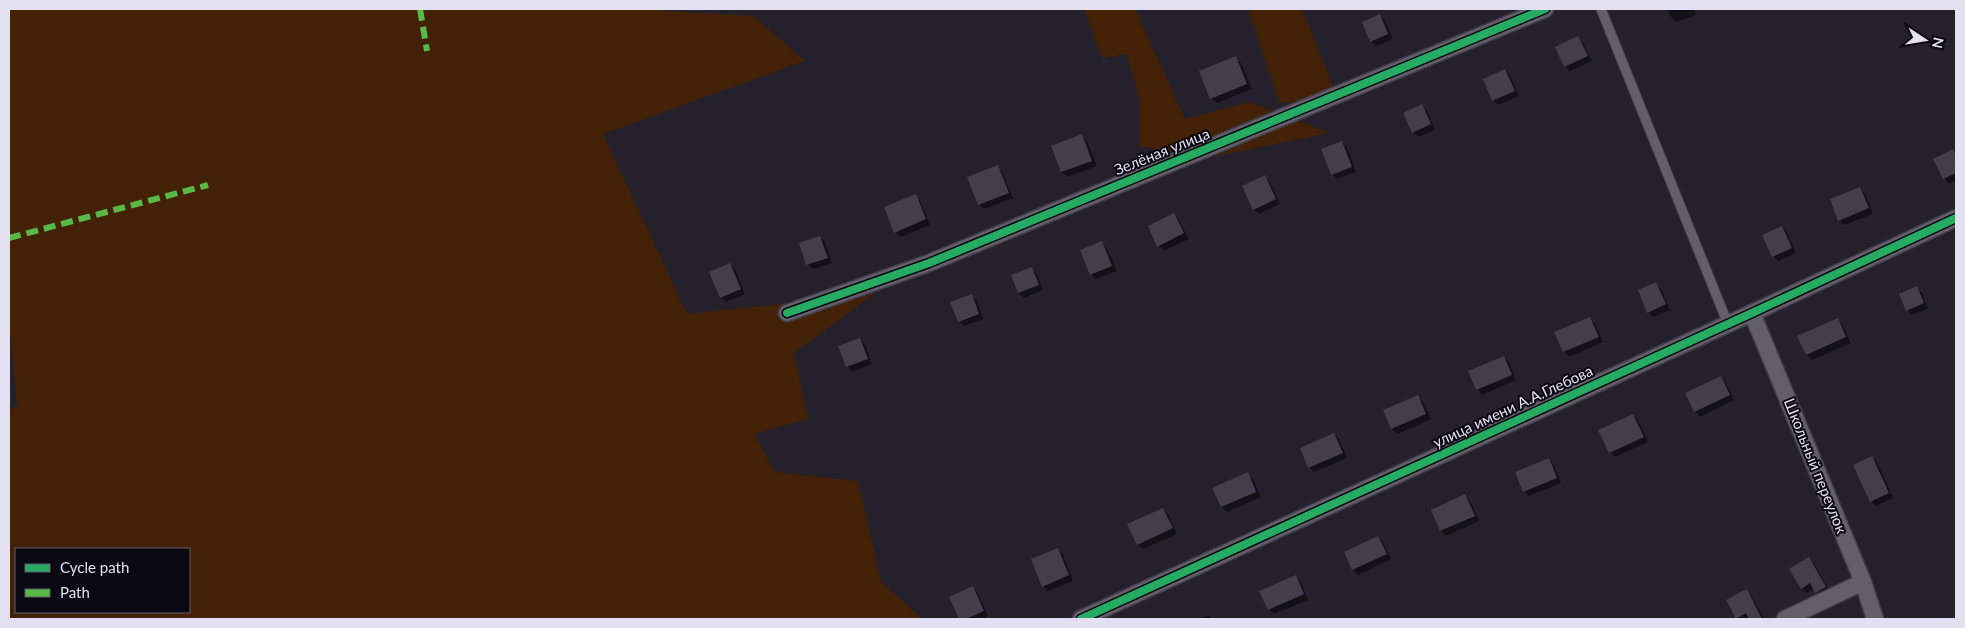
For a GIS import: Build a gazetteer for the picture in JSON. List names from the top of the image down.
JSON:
{
  "streets": {
    "street": ["Зелёная улица", "улица имени А.А.Глебова", "Школьный переулок"]
  },
  "crossings": [
    ["улица имени А.А.Глебова", "Школьный переулок"]
  ],
  "legend": ["Cycle path", "Path"],
  "north": "right"
}
